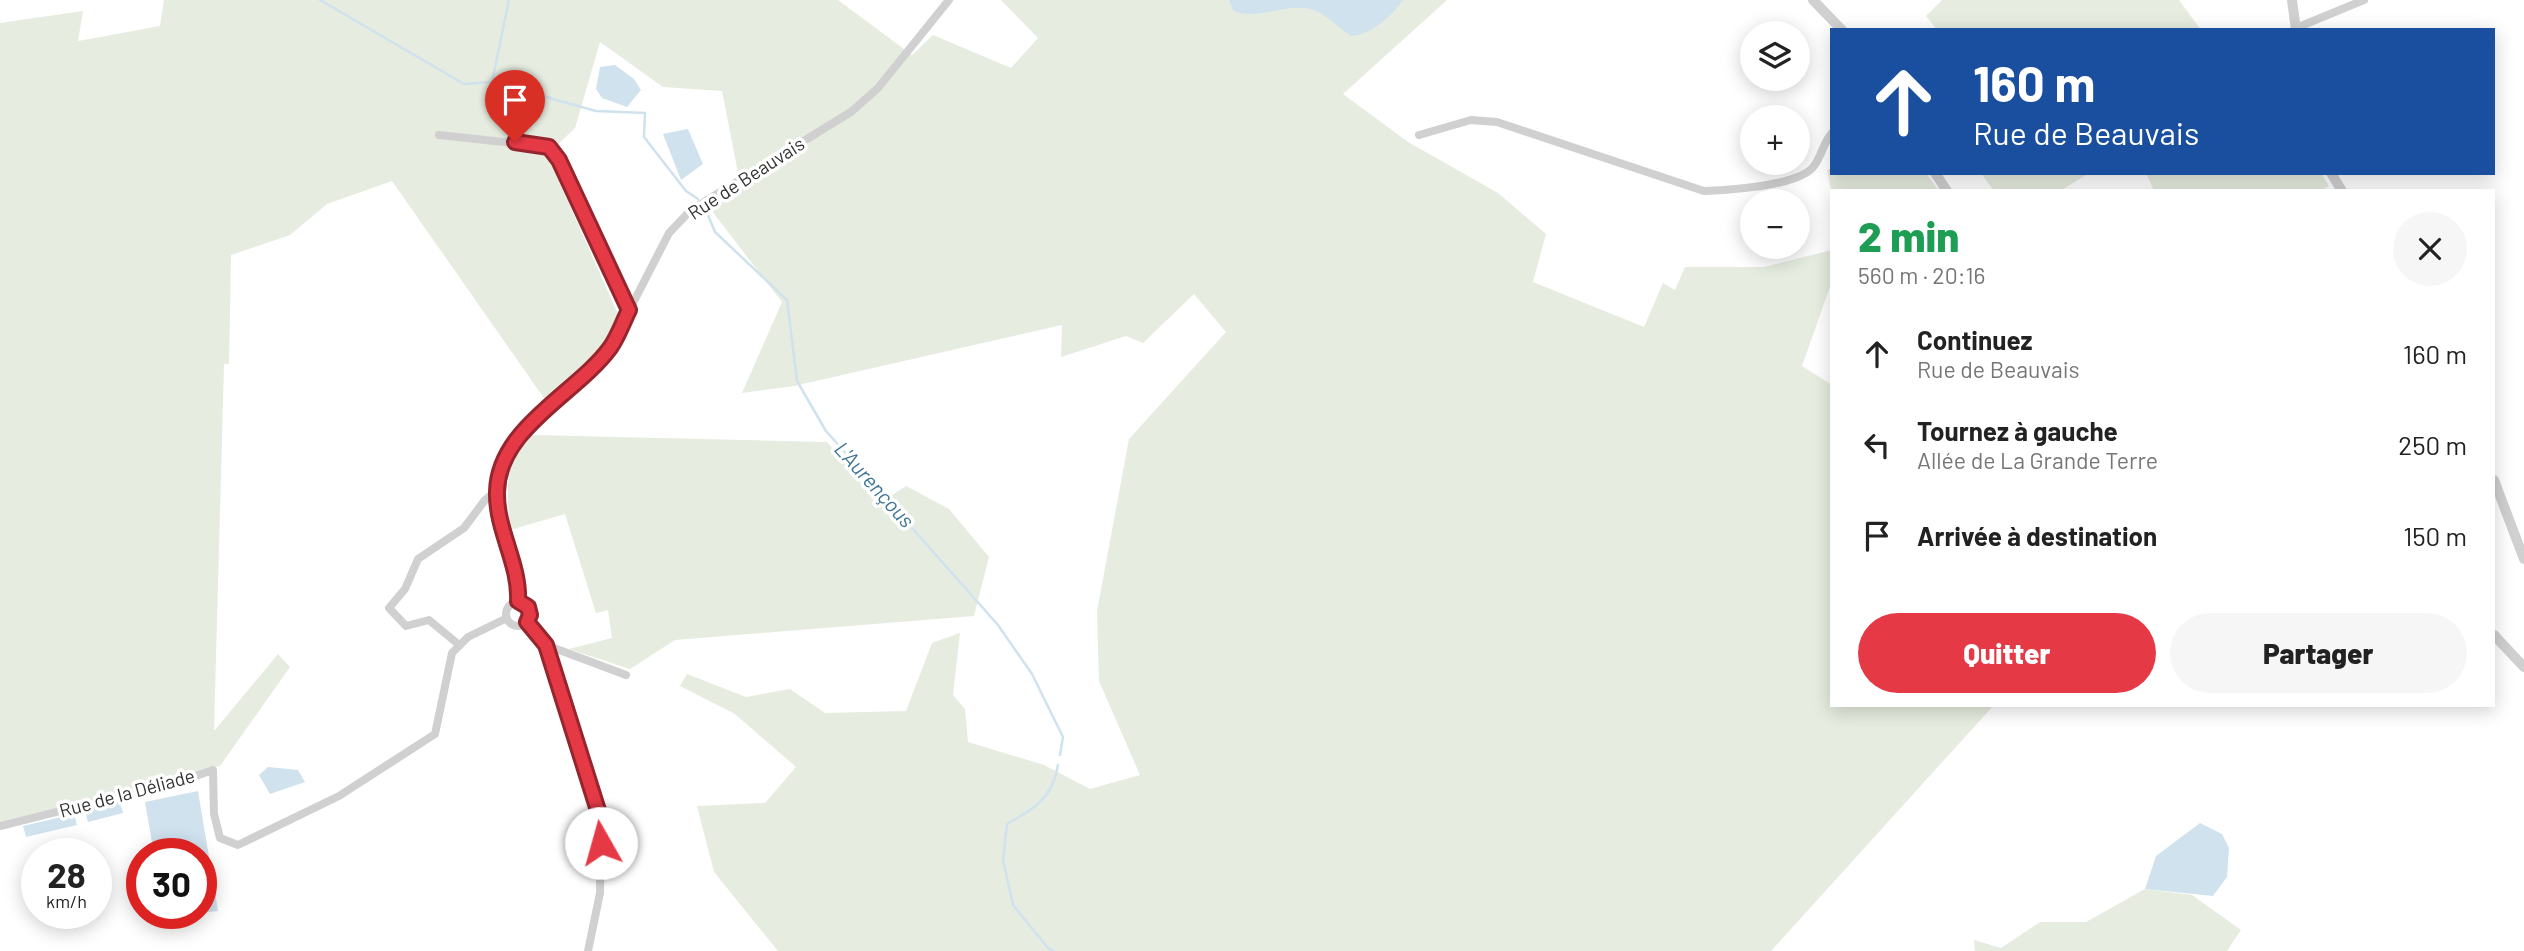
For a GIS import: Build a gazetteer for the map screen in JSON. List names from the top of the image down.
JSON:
{
  "streets": {
    "street": ["Rue de Beauvais", "Rue de la Déliade"]
  },
  "water": ["L'Aurençous"],
  "page": {
    "map_buttons": ["+", "−"],
    "turn": ["160 m", "Rue de Beauvais"],
    "heading": ["2 min", "560 m · 20:16"],
    "list": [
      {
        "name": "Continuez",
        "note": "Rue de Beauvais",
        "value": "160 m"
      },
      {
        "name": "Tournez à gauche",
        "note": "Allée de La Grande Terre",
        "value": "250 m"
      },
      {
        "name": "Arrivée à destination",
        "value": "150 m"
      }
    ],
    "buttons": ["Quitter", "Partager"],
    "speed": "28 km/h",
    "limit": "30"
  }
}
